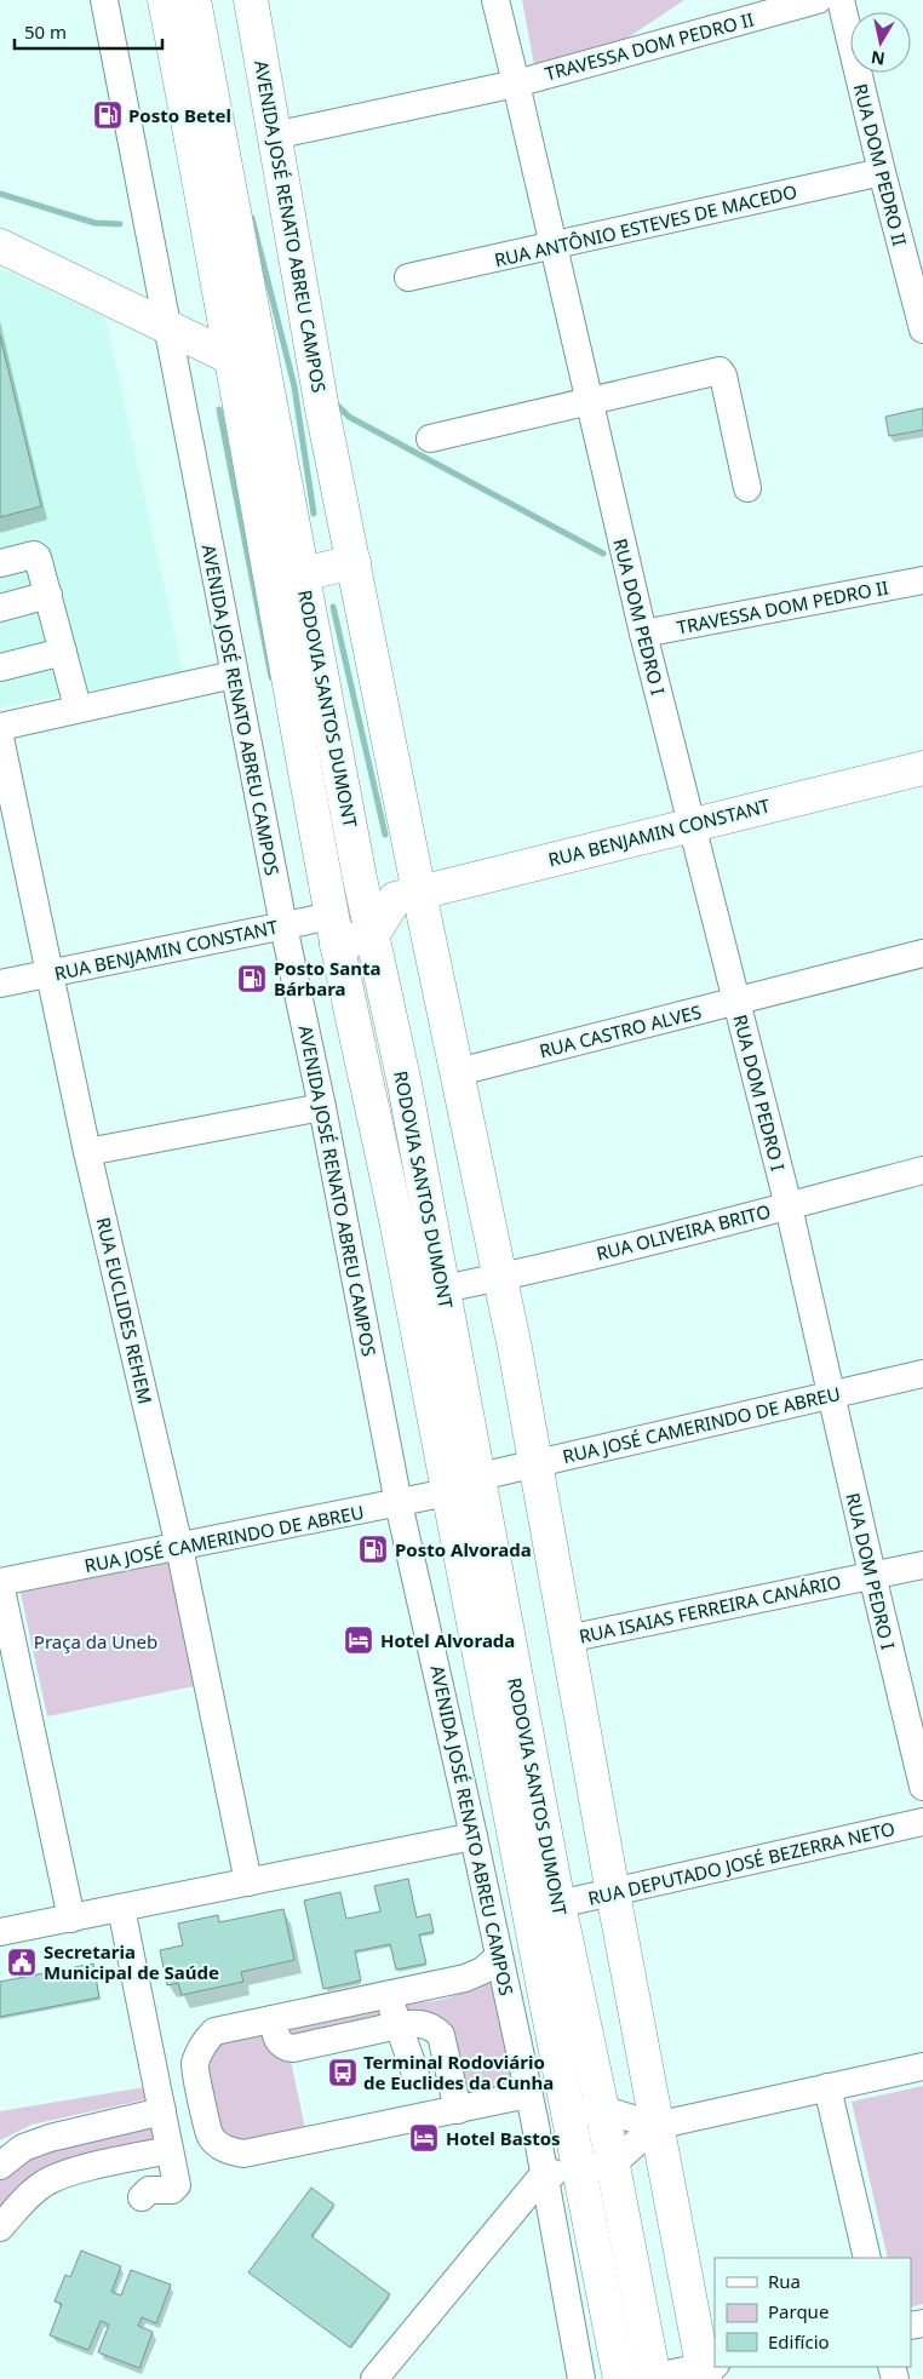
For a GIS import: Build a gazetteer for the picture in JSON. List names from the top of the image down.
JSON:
{
  "streets": {
    "main road": ["AVENIDA JOSÉ RENATO ABREU CAMPOS", "RODOVIA SANTOS DUMONT", "RUA BENJAMIN CONSTANT"],
    "street": [
      "TRAVESSA DOM PEDRO II",
      "RUA DOM PEDRO II",
      "RUA ANTÔNIO ESTEVES DE MACEDO",
      "RUA DOM PEDRO I",
      "RUA CASTRO ALVES",
      "RUA OLIVEIRA BRITO",
      "RUA EUCLIDES REHEM",
      "RUA JOSÉ CAMERINDO DE ABREU",
      "RUA ISAIAS FERREIRA CANÁRIO",
      "RUA DEPUTADO JOSÉ BEZERRA NETO"
    ]
  },
  "crossings": [
    ["TRAVESSA DOM PEDRO II", "AVENIDA JOSÉ RENATO ABREU CAMPOS"],
    ["TRAVESSA DOM PEDRO II", "RUA DOM PEDRO I"],
    ["RUA DOM PEDRO II", "RUA ANTÔNIO ESTEVES DE MACEDO"],
    ["RUA ANTÔNIO ESTEVES DE MACEDO", "RUA DOM PEDRO I"],
    ["AVENIDA JOSÉ RENATO ABREU CAMPOS", "RUA BENJAMIN CONSTANT"],
    ["AVENIDA JOSÉ RENATO ABREU CAMPOS", "RUA CASTRO ALVES"],
    ["AVENIDA JOSÉ RENATO ABREU CAMPOS", "RUA OLIVEIRA BRITO"],
    ["AVENIDA JOSÉ RENATO ABREU CAMPOS", "RUA JOSÉ CAMERINDO DE ABREU"],
    ["AVENIDA JOSÉ RENATO ABREU CAMPOS", "RUA ISAIAS FERREIRA CANÁRIO"],
    ["AVENIDA JOSÉ RENATO ABREU CAMPOS", "RUA DEPUTADO JOSÉ BEZERRA NETO"],
    ["RUA DOM PEDRO I", "RUA BENJAMIN CONSTANT"],
    ["RUA DOM PEDRO I", "RUA CASTRO ALVES"],
    ["RUA DOM PEDRO I", "RUA OLIVEIRA BRITO"],
    ["RUA DOM PEDRO I", "RUA JOSÉ CAMERINDO DE ABREU"],
    ["RUA DOM PEDRO I", "RUA ISAIAS FERREIRA CANÁRIO"],
    ["RODOVIA SANTOS DUMONT", "RUA BENJAMIN CONSTANT"],
    ["RODOVIA SANTOS DUMONT", "RUA OLIVEIRA BRITO"],
    ["RODOVIA SANTOS DUMONT", "RUA JOSÉ CAMERINDO DE ABREU"],
    ["RODOVIA SANTOS DUMONT", "RUA DEPUTADO JOSÉ BEZERRA NETO"],
    ["RUA BENJAMIN CONSTANT", "RUA EUCLIDES REHEM"],
    ["RUA EUCLIDES REHEM", "RUA JOSÉ CAMERINDO DE ABREU"]
  ],
  "parks": ["Praça da Uneb"],
  "places": {
    "fuel station": ["Posto Betel", "Posto Santa Bárbara", "Posto Alvorada"],
    "hotel": ["Hotel Alvorada", "Hotel Bastos"],
    "public building": ["Secretaria Municipal de Saúde"],
    "bus stop": ["Terminal Rodoviário de Euclides da Cunha"]
  },
  "legend": ["Rua", "Parque", "Edifício"],
  "scale_bar": "50 m",
  "north": "bottom"
}
